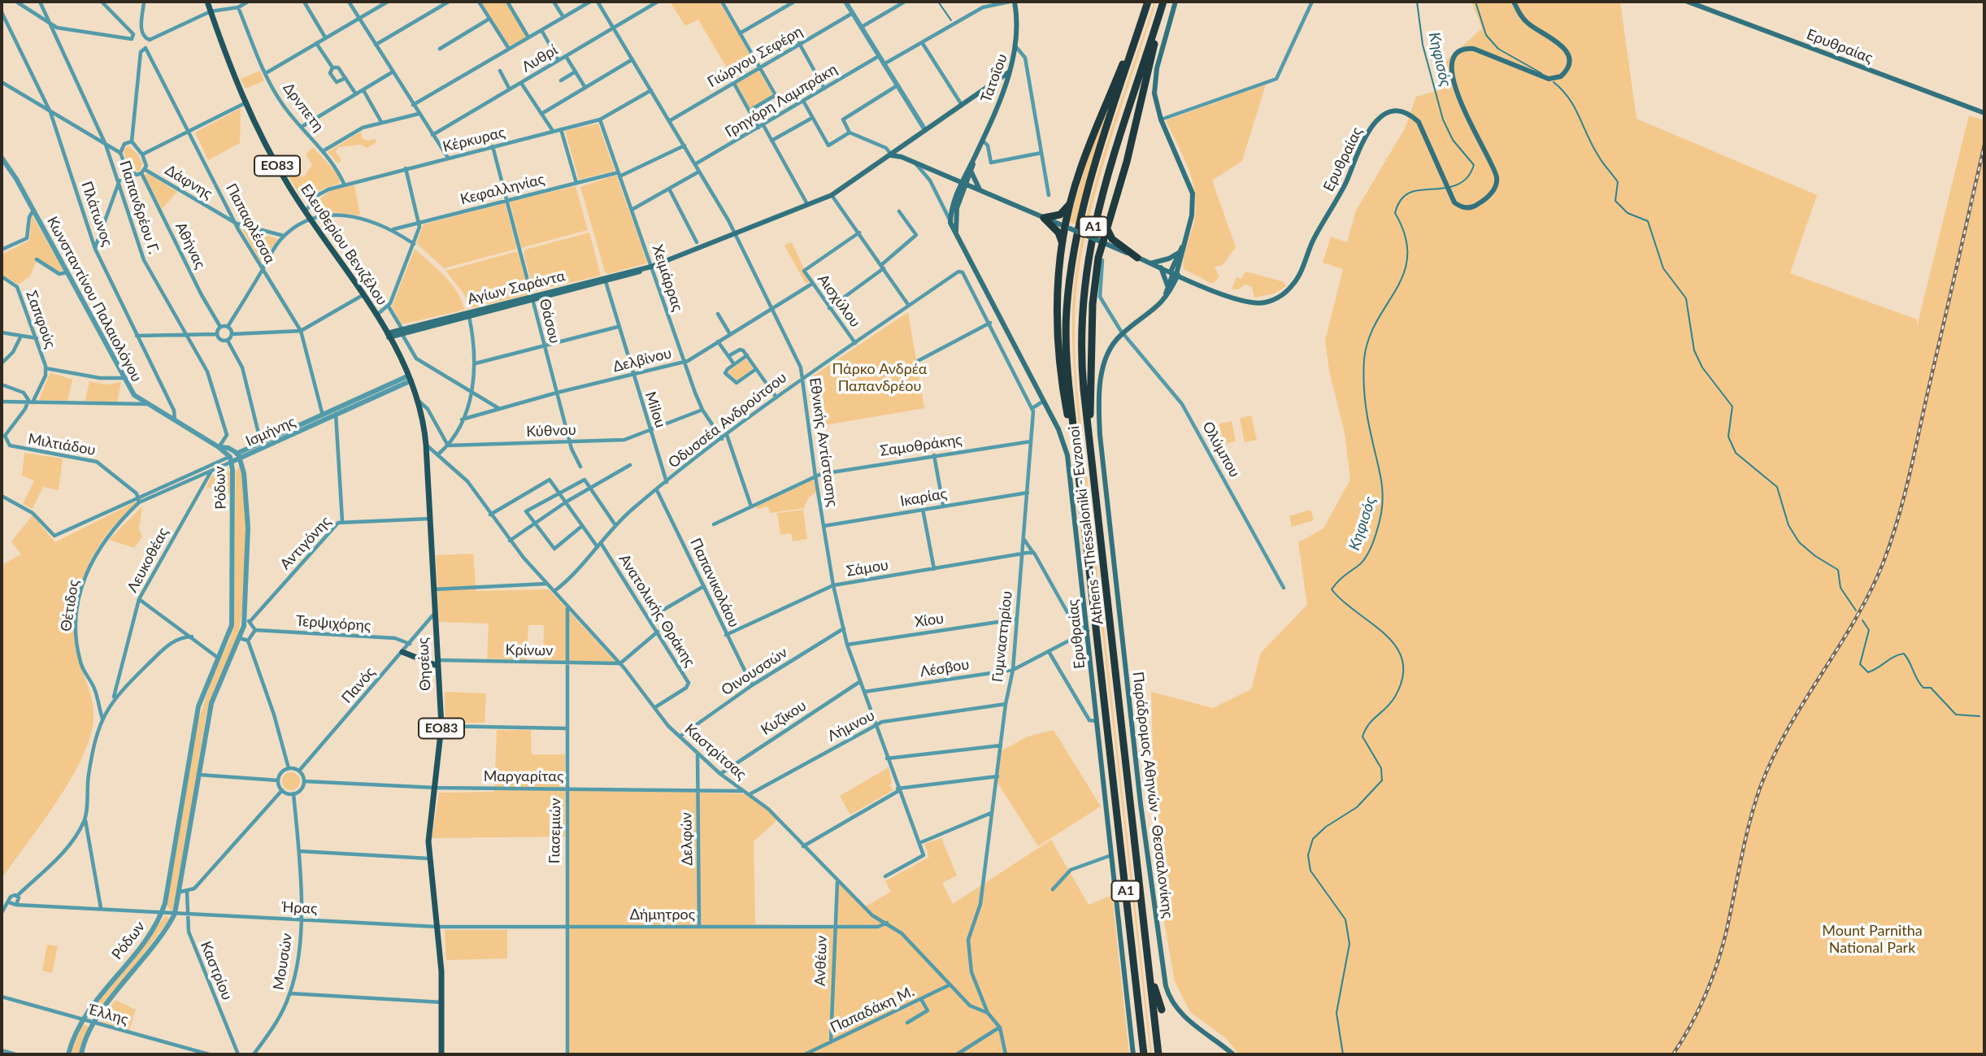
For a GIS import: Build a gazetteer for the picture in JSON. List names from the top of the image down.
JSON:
{
  "streets": {
    "highway": ["Α1", "Athens - Thessaloniki - Evzonoi"],
    "main road": [
      "Ερυθραίας",
      "Τατοΐου",
      "ΕΟ83",
      "Ελευθερίου Βενιζέλου",
      "Αγίων Σαράντα",
      "Θησέως",
      "Παράδρομος Αθηνών - Θεσσαλονίκης"
    ],
    "street": [
      "Γιώργου Σεφέρη",
      "Λυθρί",
      "Γρηγόρη Λαμπράκη",
      "Δρνπετη",
      "Κέρκυρας",
      "Δάφνης",
      "Κεφαλληνίας",
      "Παπανδρέου Γ.",
      "Πλάτωνος",
      "Παπαφλέσσα",
      "Αθήνας",
      "Χειμάρρας",
      "Κωνσταντίνου Παλαιολόγου",
      "Αισχύλου",
      "Σαπφούς",
      "Θάσου",
      "Δελβίνου",
      "Milou",
      "Οδυσσέα Ανδρούτσου",
      "Κύθνου",
      "Ισμήνης",
      "Εθνικής Αντίστασης",
      "Μιλτιάδου",
      "Σαμοθράκης",
      "Ολύμπου",
      "Ρόδων",
      "Ικαρίας",
      "Αντιγόνης",
      "Λευκοθέας",
      "Σάμου",
      "Παπανικολάου",
      "Θέτιδος",
      "Ανατολικής Θράκης",
      "Χίου",
      "Τερψιχόρης",
      "Γυμναστηρίου",
      "Κρίνων",
      "Λέσβου",
      "Οινουσσών",
      "Πανός",
      "Κυζίκου",
      "Λήμνου",
      "Καστρίτσας",
      "Μαργαρίτας",
      "Γιασεμιών",
      "Δελφών",
      "Ήρας",
      "Δήμητρος",
      "Ανθέων",
      "Μουσών",
      "Καστρίου",
      "Παπαδάκη Μ.",
      "Έλλης"
    ]
  },
  "crossings": [
    ["Ερυθραίας", "Τατοΐου"],
    ["Ερυθραίας", "Αγίων Σαράντα"],
    ["Ερυθραίας", "Λέσβου"],
    ["Ερυθραίας", "Παράδρομος Αθηνών - Θεσσαλονίκης"],
    ["Γιώργου Σεφέρη", "Εθνικής Αντίστασης"],
    ["Λυθρί", "Εθνικής Αντίστασης"],
    ["Γρηγόρη Λαμπράκη", "Εθνικής Αντίστασης"],
    ["Δρνπετη", "Κέρκυρας"],
    ["Κέρκυρας", "Ελευθερίου Βενιζέλου"],
    ["Κέρκυρας", "Χειμάρρας"],
    ["Κέρκυρας", "Θάσου"],
    ["Κέρκυρας", "Εθνικής Αντίστασης"],
    ["Δάφνης", "Παπαφλέσσα"],
    ["Κεφαλληνίας", "Χειμάρρας"],
    ["Κεφαλληνίας", "Θάσου"],
    ["Κεφαλληνίας", "Εθνικής Αντίστασης"],
    ["Παπανδρέου Γ.", "Κωνσταντίνου Παλαιολόγου"],
    ["Παπανδρέου Γ.", "Ρόδων"],
    ["Πλάτωνος", "Κωνσταντίνου Παλαιολόγου"],
    ["Παπαφλέσσα", "Ισμήνης"],
    ["Ελευθερίου Βενιζέλου", "Αγίων Σαράντα"],
    ["Ελευθερίου Βενιζέλου", "Ισμήνης"],
    ["Ελευθερίου Βενιζέλου", "Θησέως"],
    ["Χειμάρρας", "Αγίων Σαράντα"],
    ["Χειμάρρας", "Δελβίνου"],
    ["Χειμάρρας", "Οδυσσέα Ανδρούτσου"],
    ["Χειμάρρας", "Κύθνου"],
    ["Αγίων Σαράντα", "Θάσου"],
    ["Αγίων Σαράντα", "Milou"],
    ["Αγίων Σαράντα", "Εθνικής Αντίστασης"],
    ["Κωνσταντίνου Παλαιολόγου", "Σαπφούς"],
    ["Κωνσταντίνου Παλαιολόγου", "Ρόδων"],
    ["Αισχύλου", "Δελβίνου"],
    ["Αισχύλου", "Οδυσσέα Ανδρούτσου"],
    ["Θάσου", "Δελβίνου"],
    ["Θάσου", "Κύθνου"],
    ["Δελβίνου", "Milou"],
    ["Δελβίνου", "Εθνικής Αντίστασης"],
    ["Milou", "Οδυσσέα Ανδρούτσου"],
    ["Milou", "Κύθνου"],
    ["Οδυσσέα Ανδρούτσου", "Εθνικής Αντίστασης"],
    ["Οδυσσέα Ανδρούτσου", "Παπανικολάου"],
    ["Οδυσσέα Ανδρούτσου", "Ανατολικής Θράκης"],
    ["Οδυσσέα Ανδρούτσου", "Γυμναστηρίου"],
    ["Οδυσσέα Ανδρούτσου", "Καστρίτσας"],
    ["Ισμήνης", "Μιλτιάδου"],
    ["Ισμήνης", "Ρόδων"],
    ["Ισμήνης", "Λευκοθέας"],
    ["Ισμήνης", "Θέτιδος"],
    ["Ισμήνης", "Θησέως"],
    ["Εθνικής Αντίστασης", "Σαμοθράκης"],
    ["Εθνικής Αντίστασης", "Ικαρίας"],
    ["Εθνικής Αντίστασης", "Σάμου"],
    ["Εθνικής Αντίστασης", "Χίου"],
    ["Εθνικής Αντίστασης", "Λέσβου"],
    ["Εθνικής Αντίστασης", "Οινουσσών"],
    ["Εθνικής Αντίστασης", "Κυζίκου"],
    ["Εθνικής Αντίστασης", "Λήμνου"],
    ["Μιλτιάδου", "Θέτιδος"],
    ["Σαμοθράκης", "Γυμναστηρίου"],
    ["Ολύμπου", "Παράδρομος Αθηνών - Θεσσαλονίκης"],
    ["Ρόδων", "Αντιγόνης"],
    ["Ρόδων", "Ήρας"],
    ["Ρόδων", "Καστρίου"],
    ["Ρόδων", "Έλλης"],
    ["Ικαρίας", "Γυμναστηρίου"],
    ["Αντιγόνης", "Θησέως"],
    ["Λευκοθέας", "Θέτιδος"],
    ["Σάμου", "Παπανικολάου"],
    ["Σάμου", "Γυμναστηρίου"],
    ["Παπανικολάου", "Οινουσσών"],
    ["Θέτιδος", "Ήρας"],
    ["Ανατολικής Θράκης", "Καστρίτσας"],
    ["Χίου", "Γυμναστηρίου"],
    ["Τερψιχόρης", "Πανός"],
    ["Γυμναστηρίου", "Λέσβου"],
    ["Γυμναστηρίου", "Λήμνου"],
    ["Γυμναστηρίου", "Καστρίτσας"],
    ["Κρίνων", "Θησέως"],
    ["Κρίνων", "Καστρίτσας"],
    ["Κρίνων", "Γιασεμιών"],
    ["Θησέως", "Πανός"],
    ["Θησέως", "Καστρίτσας"],
    ["Θησέως", "Μαργαρίτας"],
    ["Θησέως", "Ήρας"],
    ["Θησέως", "Δήμητρος"],
    ["Οινουσσών", "Καστρίτσας"],
    ["Πανός", "Μαργαρίτας"],
    ["Πανός", "Μουσών"],
    ["Κυζίκου", "Καστρίτσας"],
    ["Λήμνου", "Καστρίτσας"],
    ["Καστρίτσας", "Μαργαρίτας"],
    ["Καστρίτσας", "Γιασεμιών"],
    ["Καστρίτσας", "Δελφών"],
    ["Καστρίτσας", "Δήμητρος"],
    ["Καστρίτσας", "Ανθέων"],
    ["Καστρίτσας", "Παπαδάκη Μ."],
    ["Μαργαρίτας", "Γιασεμιών"],
    ["Μαργαρίτας", "Δελφών"],
    ["Μαργαρίτας", "Μουσών"],
    ["Γιασεμιών", "Δήμητρος"],
    ["Δελφών", "Δήμητρος"],
    ["Ήρας", "Δήμητρος"],
    ["Ήρας", "Μουσών"],
    ["Ήρας", "Καστρίου"],
    ["Δήμητρος", "Ανθέων"],
    ["Ανθέων", "Παπαδάκη Μ."]
  ],
  "water": ["Κηφισός"],
  "parks": ["Πάρκο Ανδρέα Παπανδρέου", "Mount Parnitha National Park"]
}
